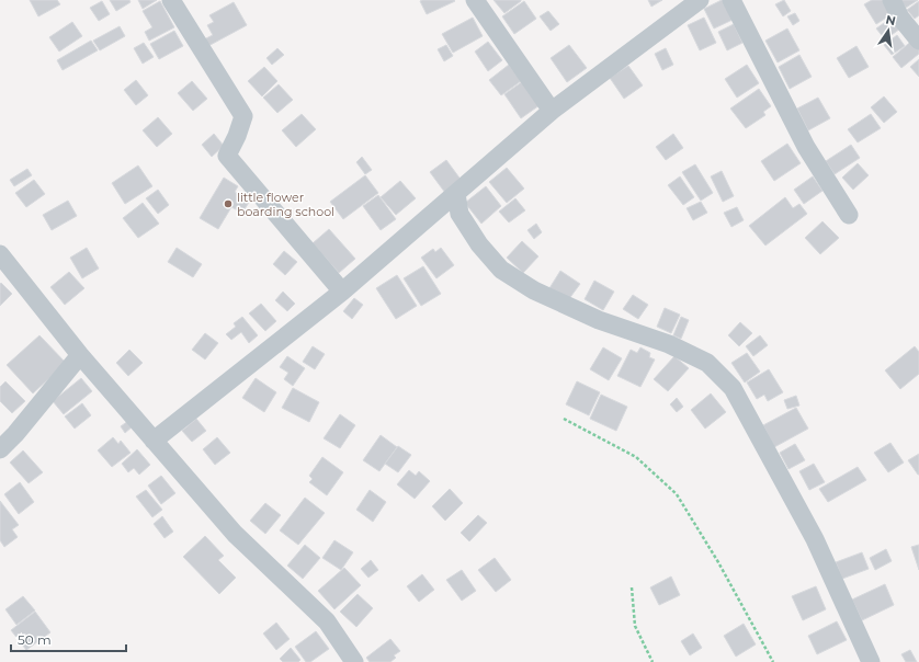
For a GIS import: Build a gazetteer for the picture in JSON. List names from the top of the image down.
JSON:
{
  "places": ["little flower boarding school"],
  "scale_bar": "50 m",
  "north": "top"
}
